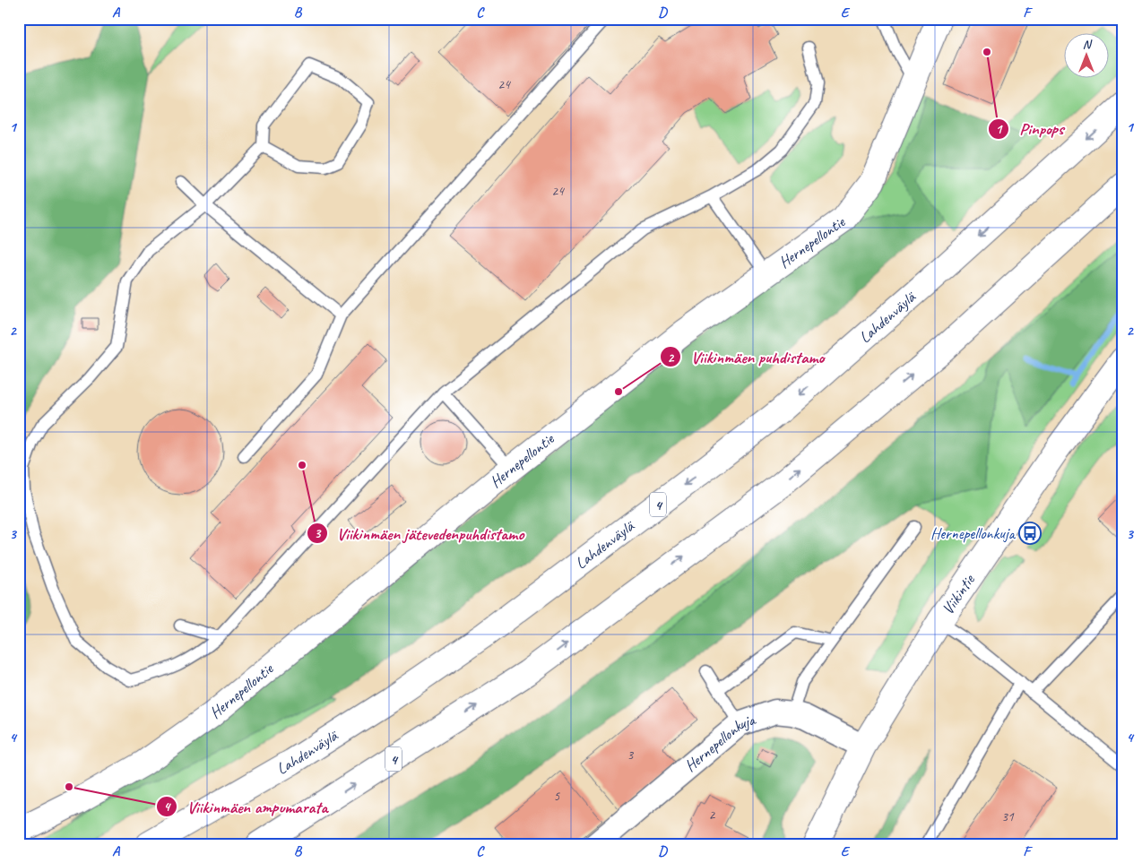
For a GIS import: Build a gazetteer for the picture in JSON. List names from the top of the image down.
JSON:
{
  "streets": {
    "main road": [
      "Hernepellontie",
      "Lahdenväylä",
      "4",
      "Viikintie"
    ],
    "street": ["Hernepellonkuja"]
  },
  "crossings": [
    ["Viikintie", "Hernepellonkuja"]
  ],
  "places": {
    "other": [
      "Pinpops",
      "Viikinmäen puhdistamo",
      "Viikinmäen jätevedenpuhdistamo",
      "Viikinmäen ampumarata"
    ],
    "bus stop": ["Hernepellonkuja"]
  },
  "house_numbers": [
    "24",
    "24",
    "3",
    "5",
    "2",
    "31"
  ],
  "north": "top",
  "grid": {
    "columns": [
      "A",
      "B",
      "C",
      "D",
      "E",
      "F"
    ],
    "rows": [
      "1",
      "2",
      "3",
      "4"
    ]
  }
}
